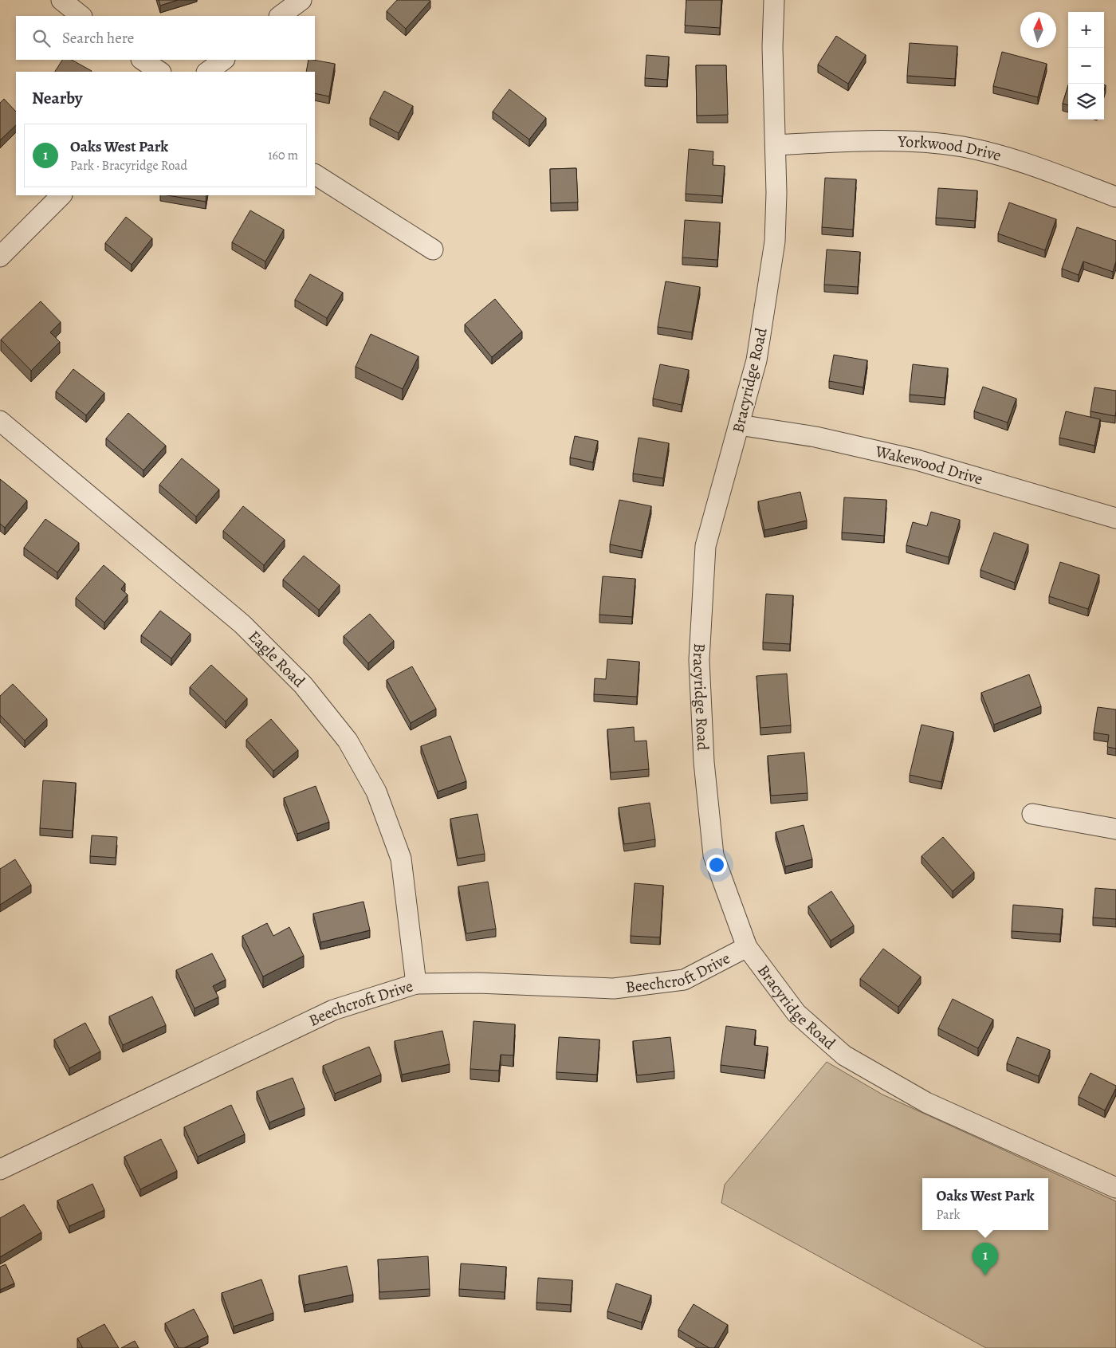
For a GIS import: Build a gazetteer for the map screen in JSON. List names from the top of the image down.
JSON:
{
  "streets": {
    "street": [
      "Yorkwood Drive",
      "Bracyridge Road",
      "Wakewood Drive",
      "Eagle Road",
      "Beechcroft Drive"
    ]
  },
  "crossings": [
    ["Yorkwood Drive", "Bracyridge Road"],
    ["Bracyridge Road", "Wakewood Drive"],
    ["Bracyridge Road", "Beechcroft Drive"],
    ["Eagle Road", "Beechcroft Drive"]
  ],
  "north": "top",
  "page": {
    "map_buttons": ["+", "−"],
    "search": "Search here",
    "heading": "Nearby",
    "list": [
      {
        "mark": "1",
        "name": "Oaks West Park",
        "note": "Park · Bracyridge Road",
        "value": "160 m"
      }
    ],
    "popup": ["Oaks West Park", "Park"],
    "pins": "1"
  }
}
